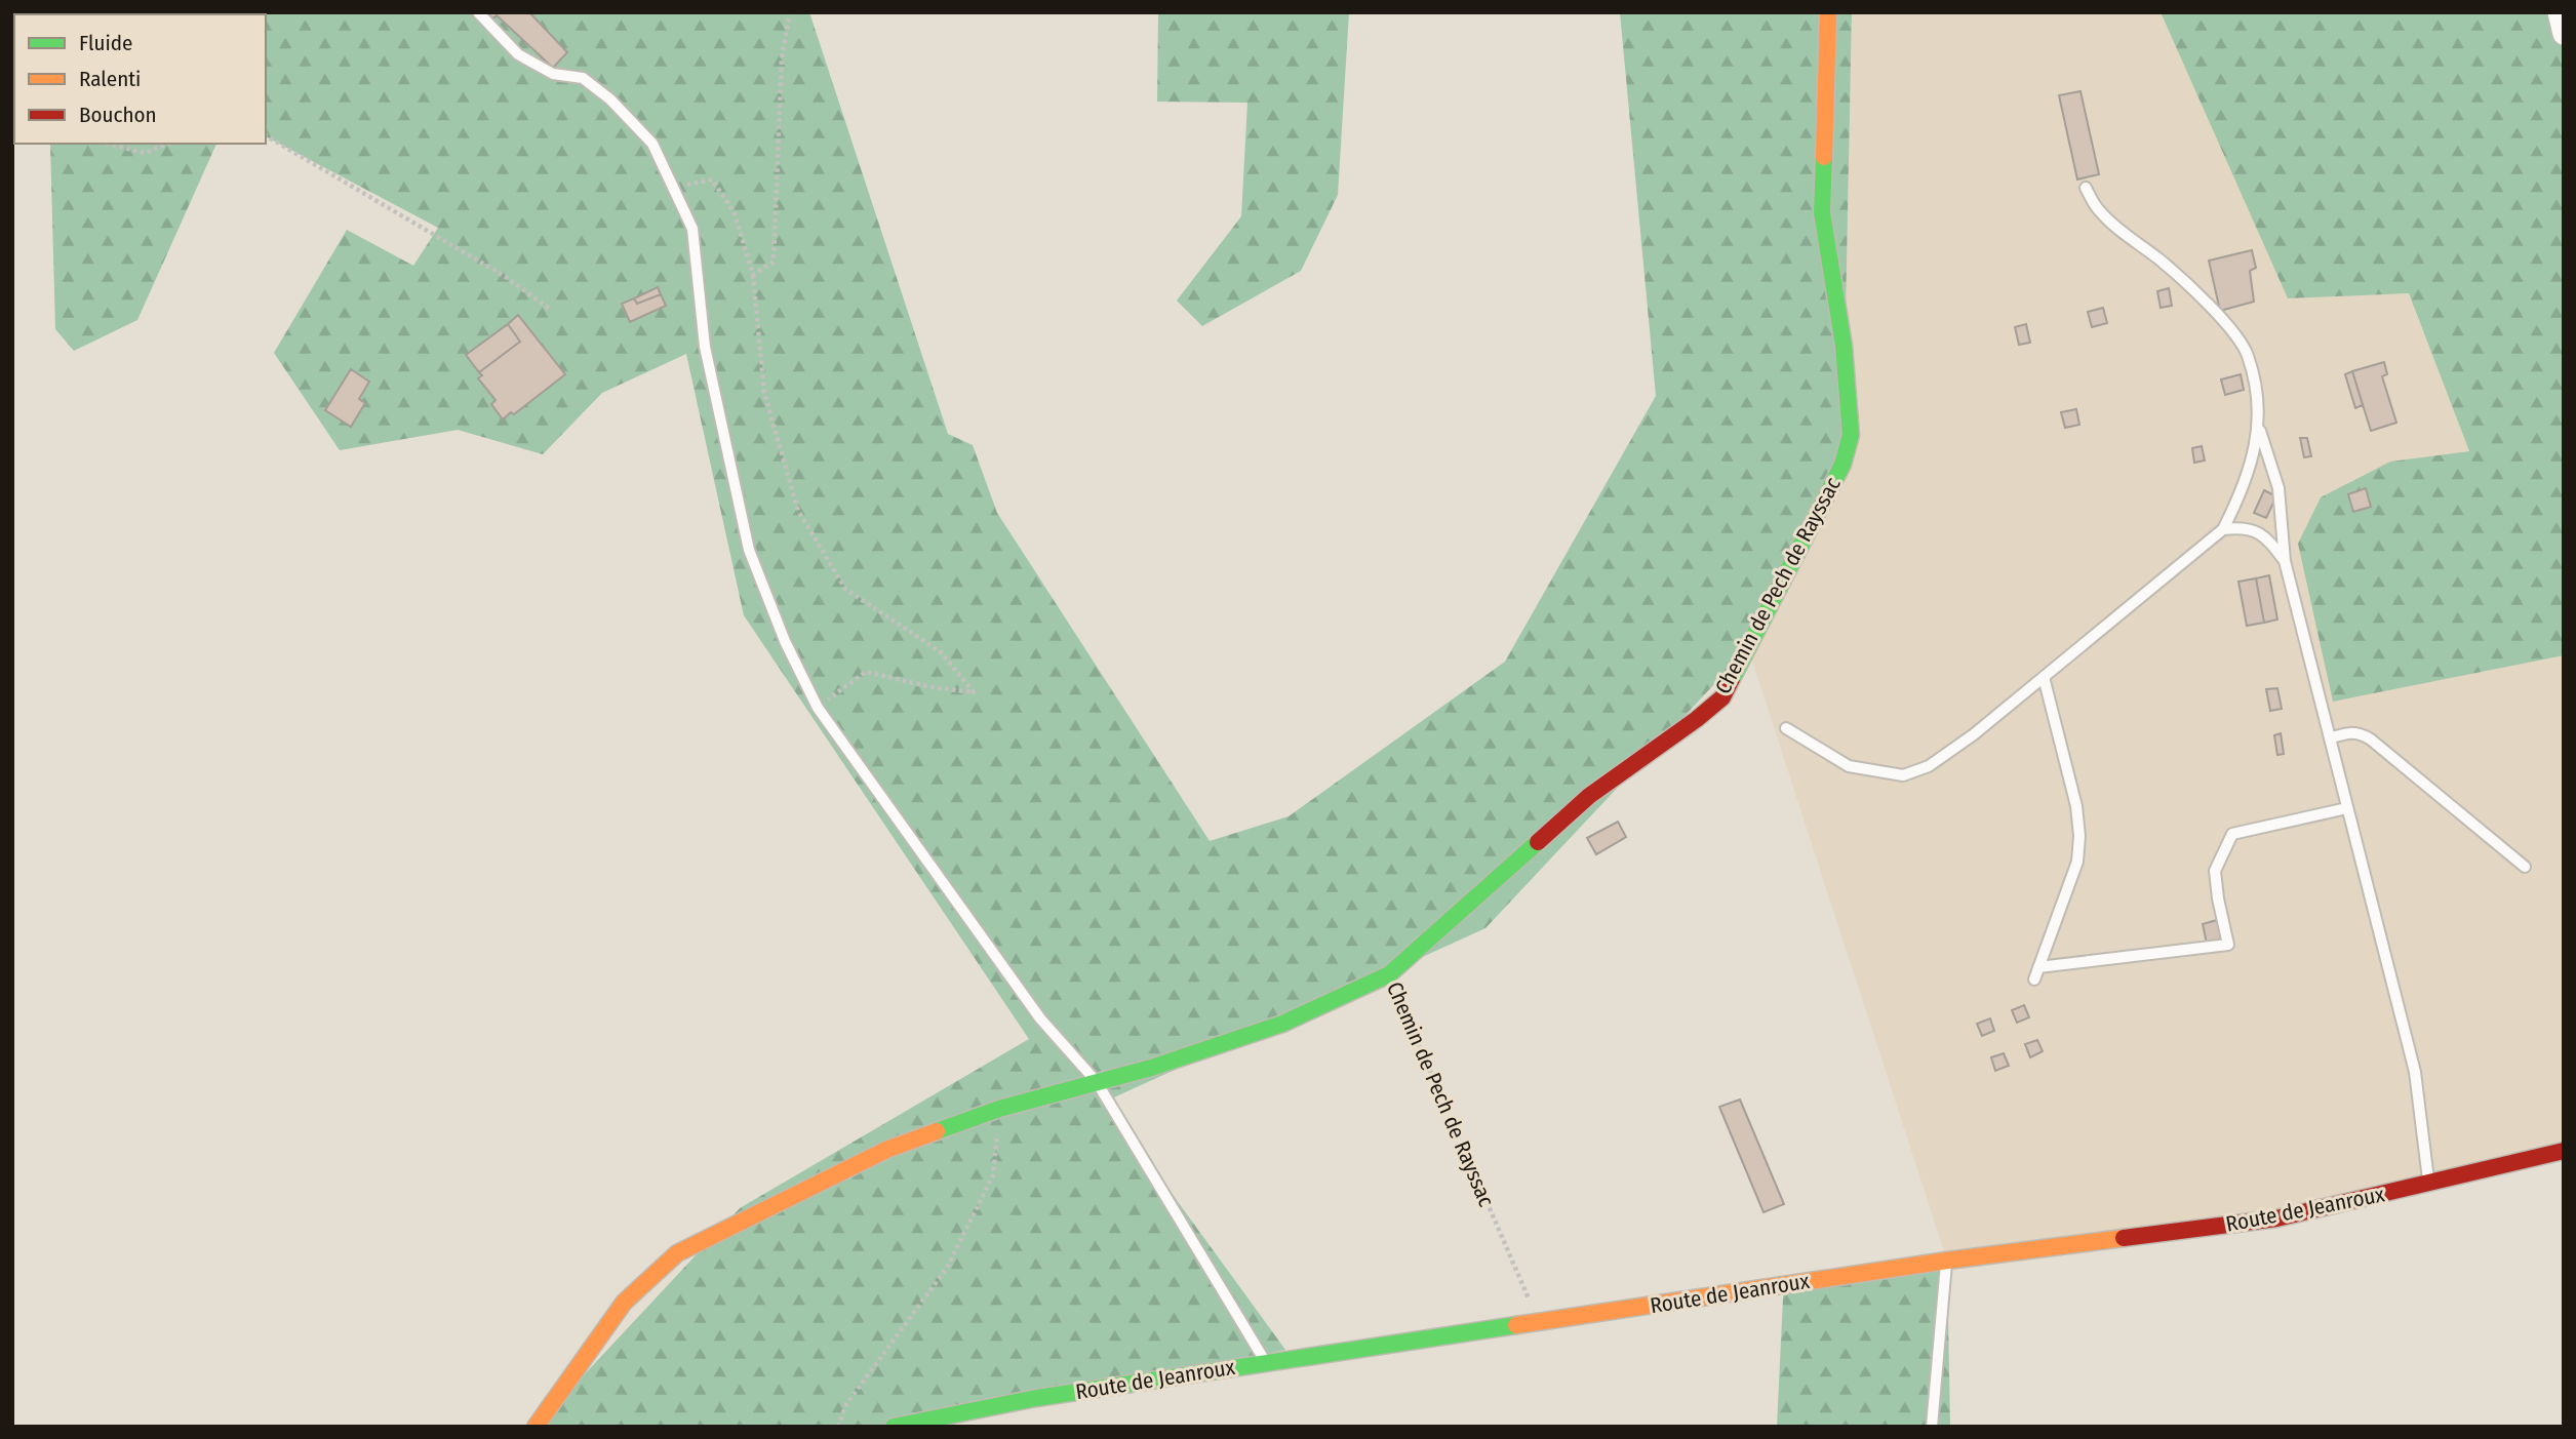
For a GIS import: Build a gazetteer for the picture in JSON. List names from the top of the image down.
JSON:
{
  "streets": {
    "street": ["Chemin de Pech de Rayssac", "Route de Jeanroux"]
  },
  "crossings": [
    ["Chemin de Pech de Rayssac", "Route de Jeanroux"]
  ],
  "legend": ["Fluide", "Ralenti", "Bouchon"]
}
